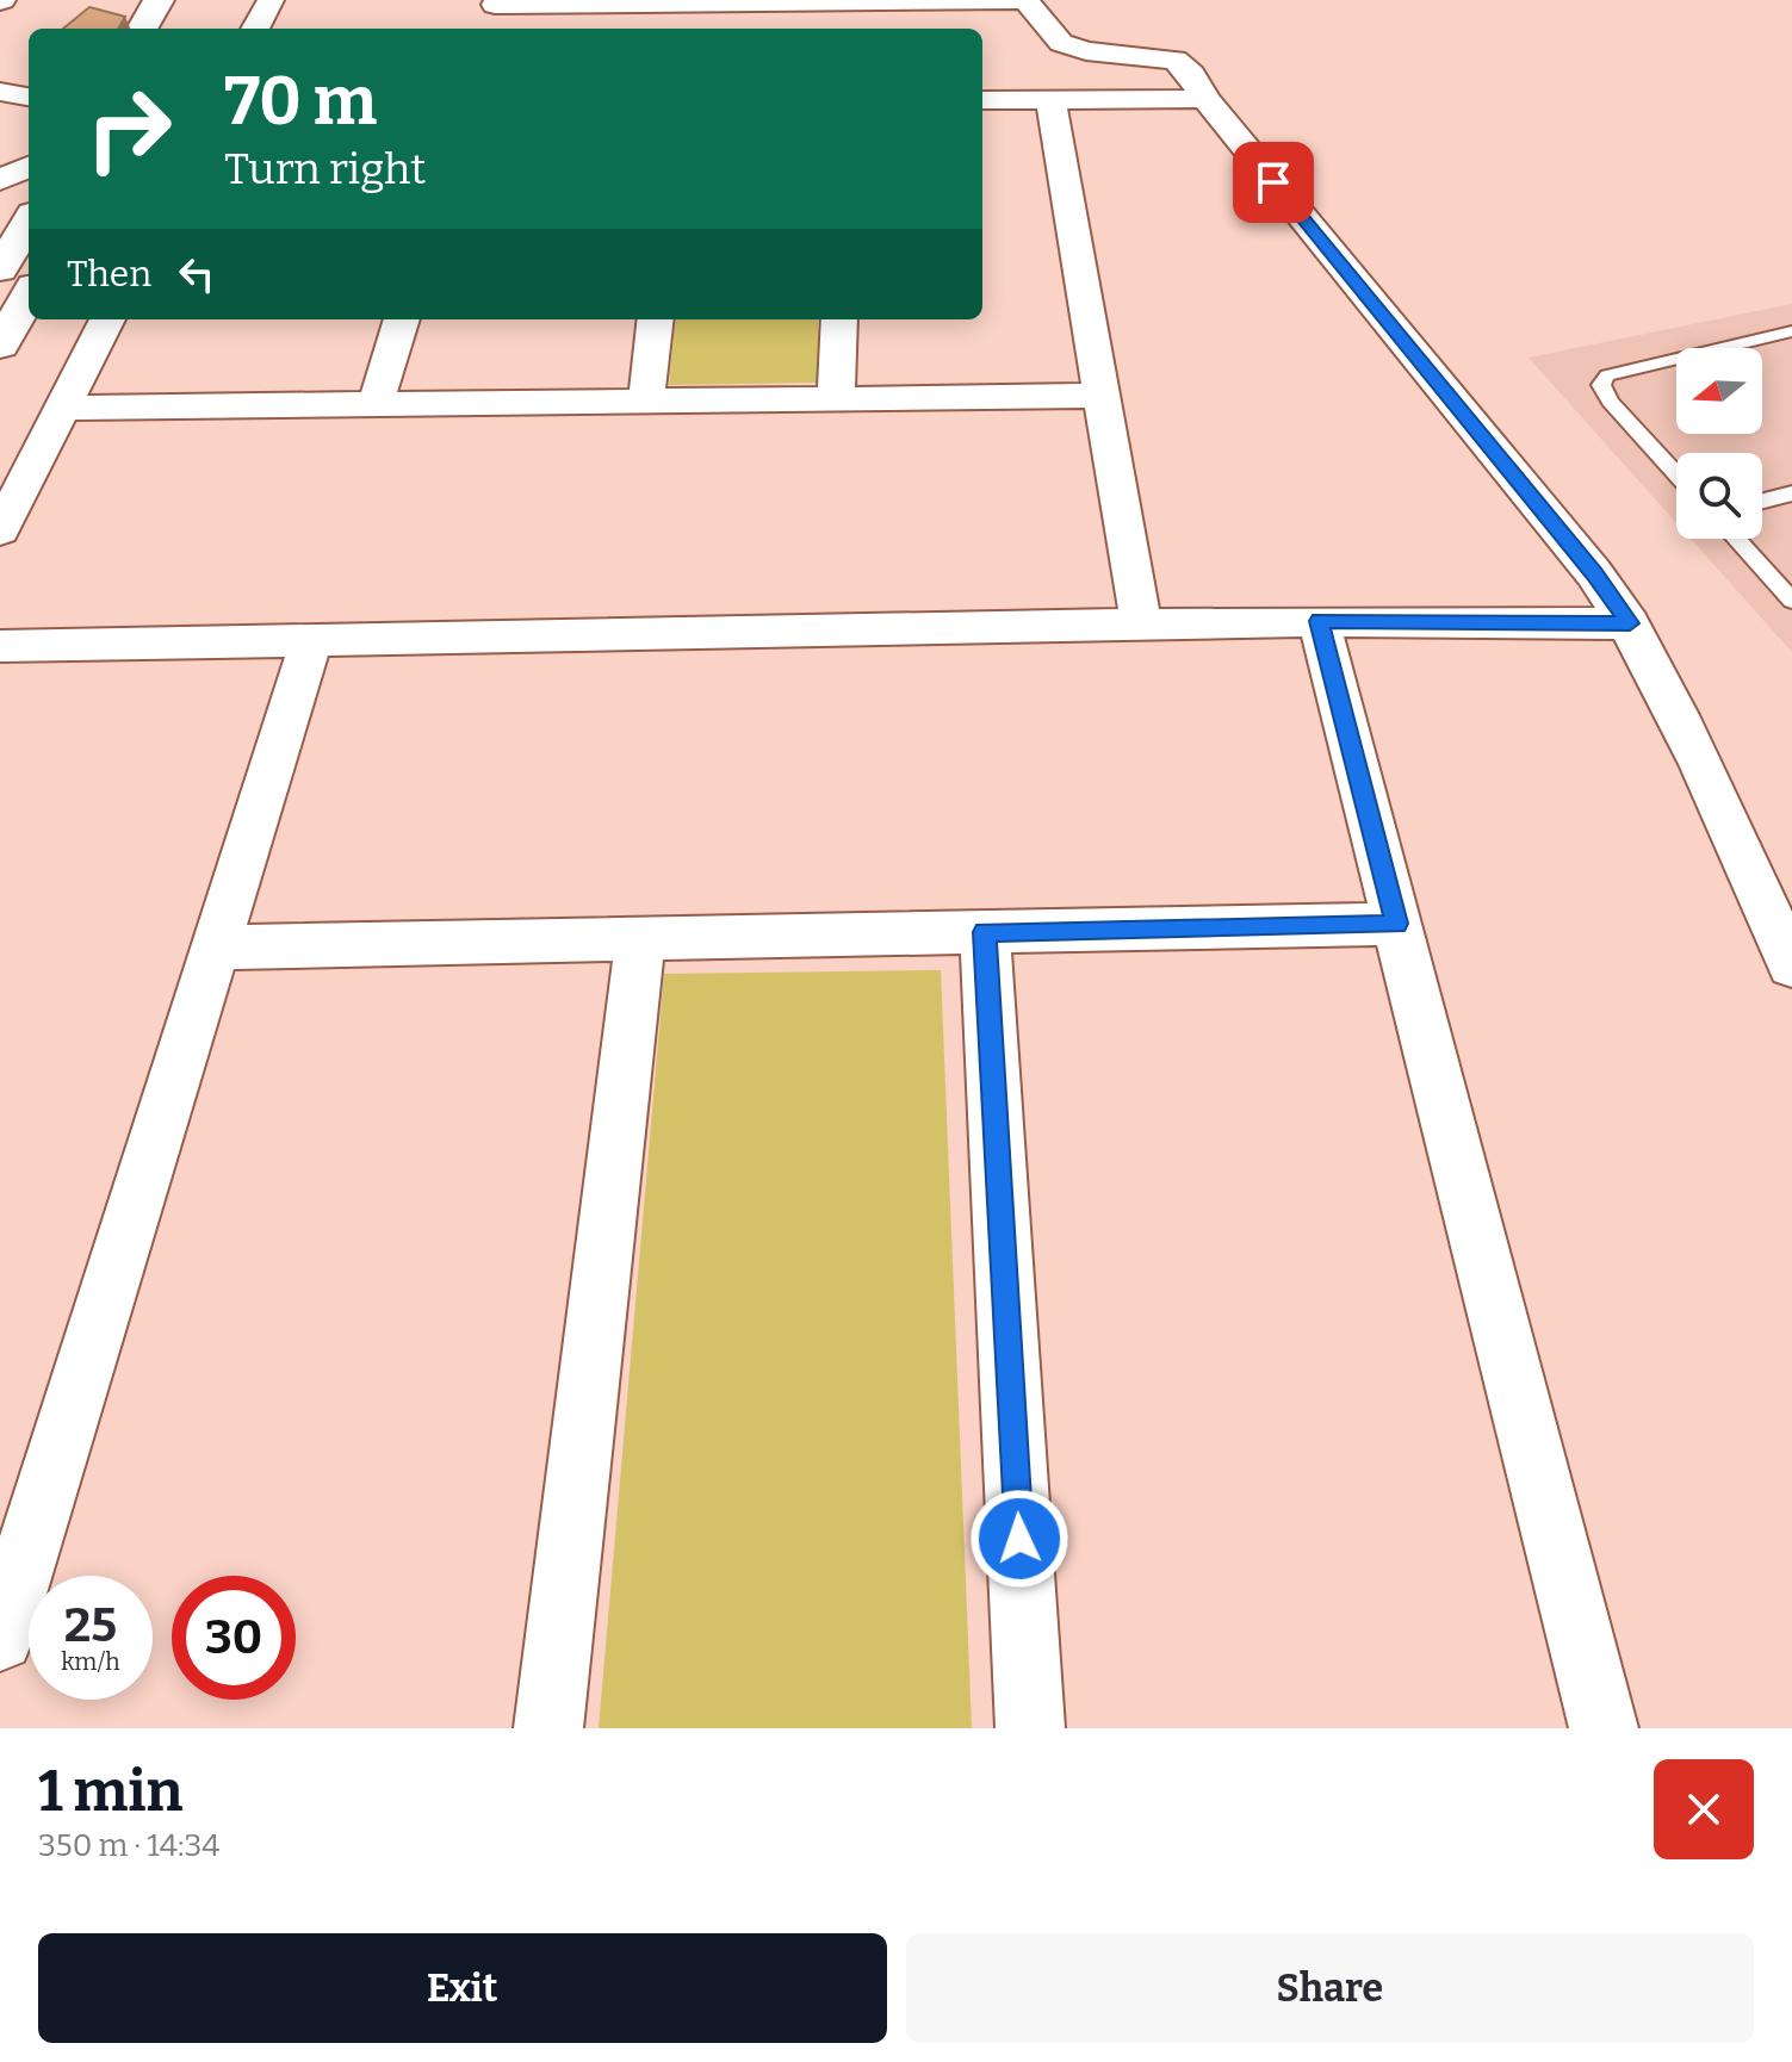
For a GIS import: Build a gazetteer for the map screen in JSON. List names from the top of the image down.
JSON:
{
  "north": "left",
  "page": {
    "turn": ["70 m", "Turn right"],
    "then": "Then",
    "speed": "25 km/h",
    "limit": "30",
    "heading": ["1 min", "350 m · 14:34"],
    "buttons": ["Exit", "Share"]
  }
}
